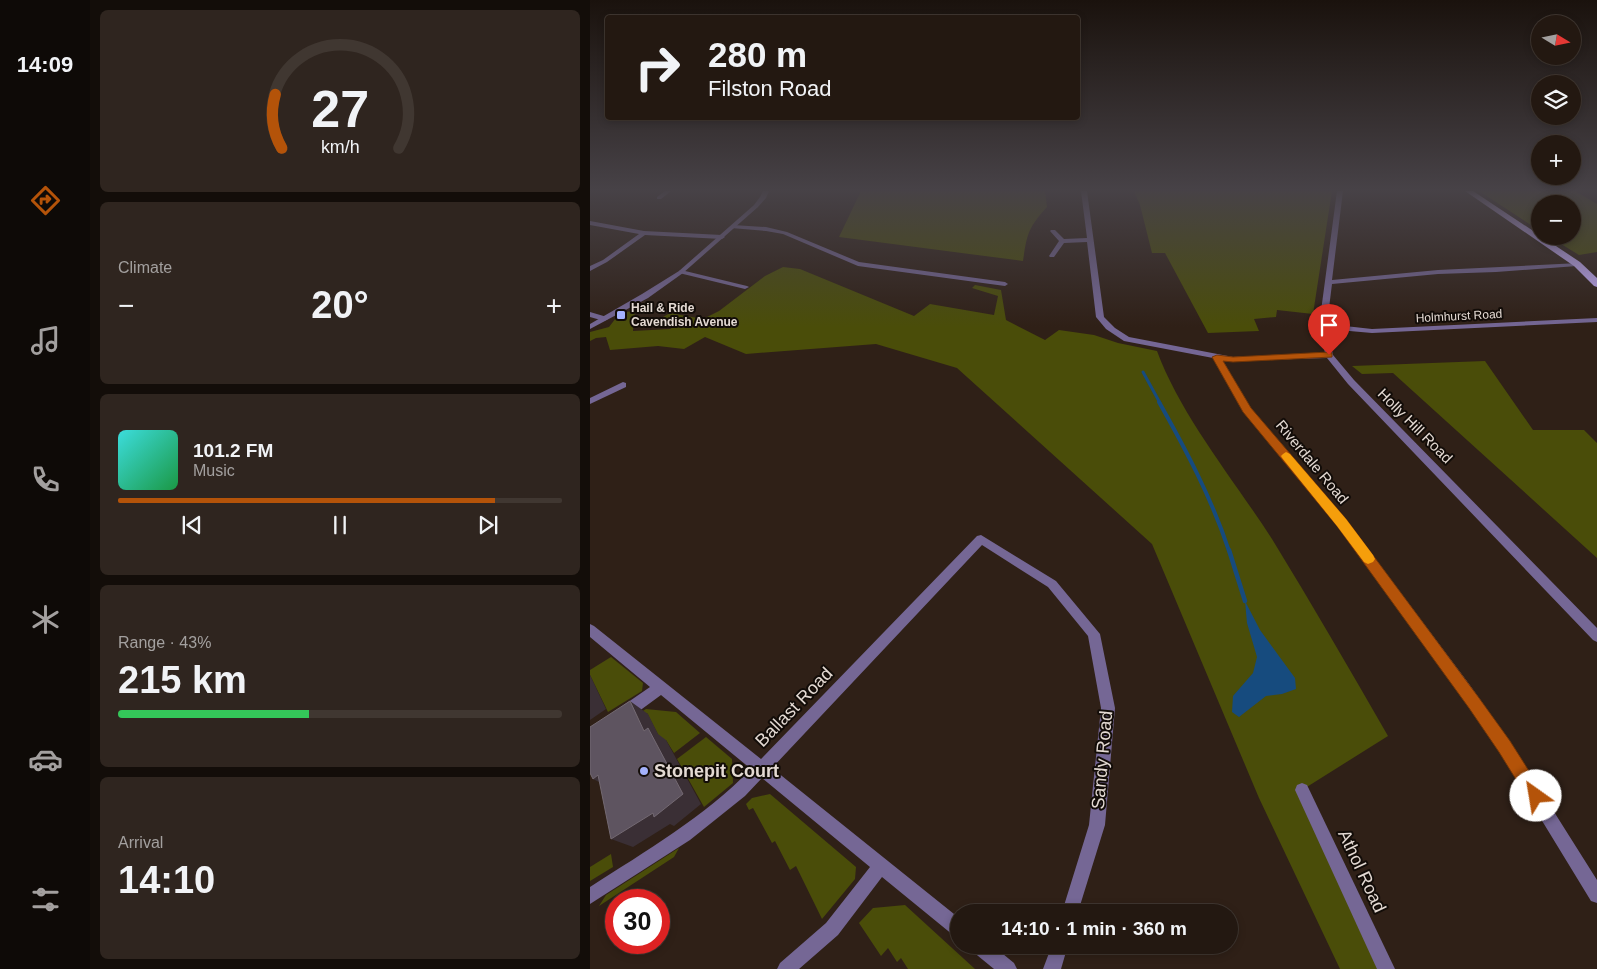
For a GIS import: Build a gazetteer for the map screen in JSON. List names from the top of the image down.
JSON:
{
  "streets": {
    "street": [
      "Holmhurst Road",
      "Holly Hill Road",
      "Riverdale Road",
      "Ballast Road",
      "Sandy Road",
      "Athol Road"
    ]
  },
  "crossings": [
    ["Holmhurst Road", "Holly Hill Road"],
    ["Ballast Road", "Sandy Road"]
  ],
  "places": {
    "transit": ["Hail & Ride Cavendish Avenue"],
    "other": ["Stonepit Court"]
  },
  "north": "right",
  "page": {
    "tabs": "14:09",
    "map_buttons": ["+", "−"],
    "turn": ["280 m", "Filston Road"],
    "tile": [
      "Climate",
      ["Range · 43%", "215 km"],
      ["Arrival", "14:10"]
    ],
    "heat": ["−", "20°", "+"],
    "song": ["101.2 FM", "Music"],
    "limit": "30",
    "trip": "14:10 · 1 min · 360 m",
    "gauge": ["27", "km/h"]
  }
}
